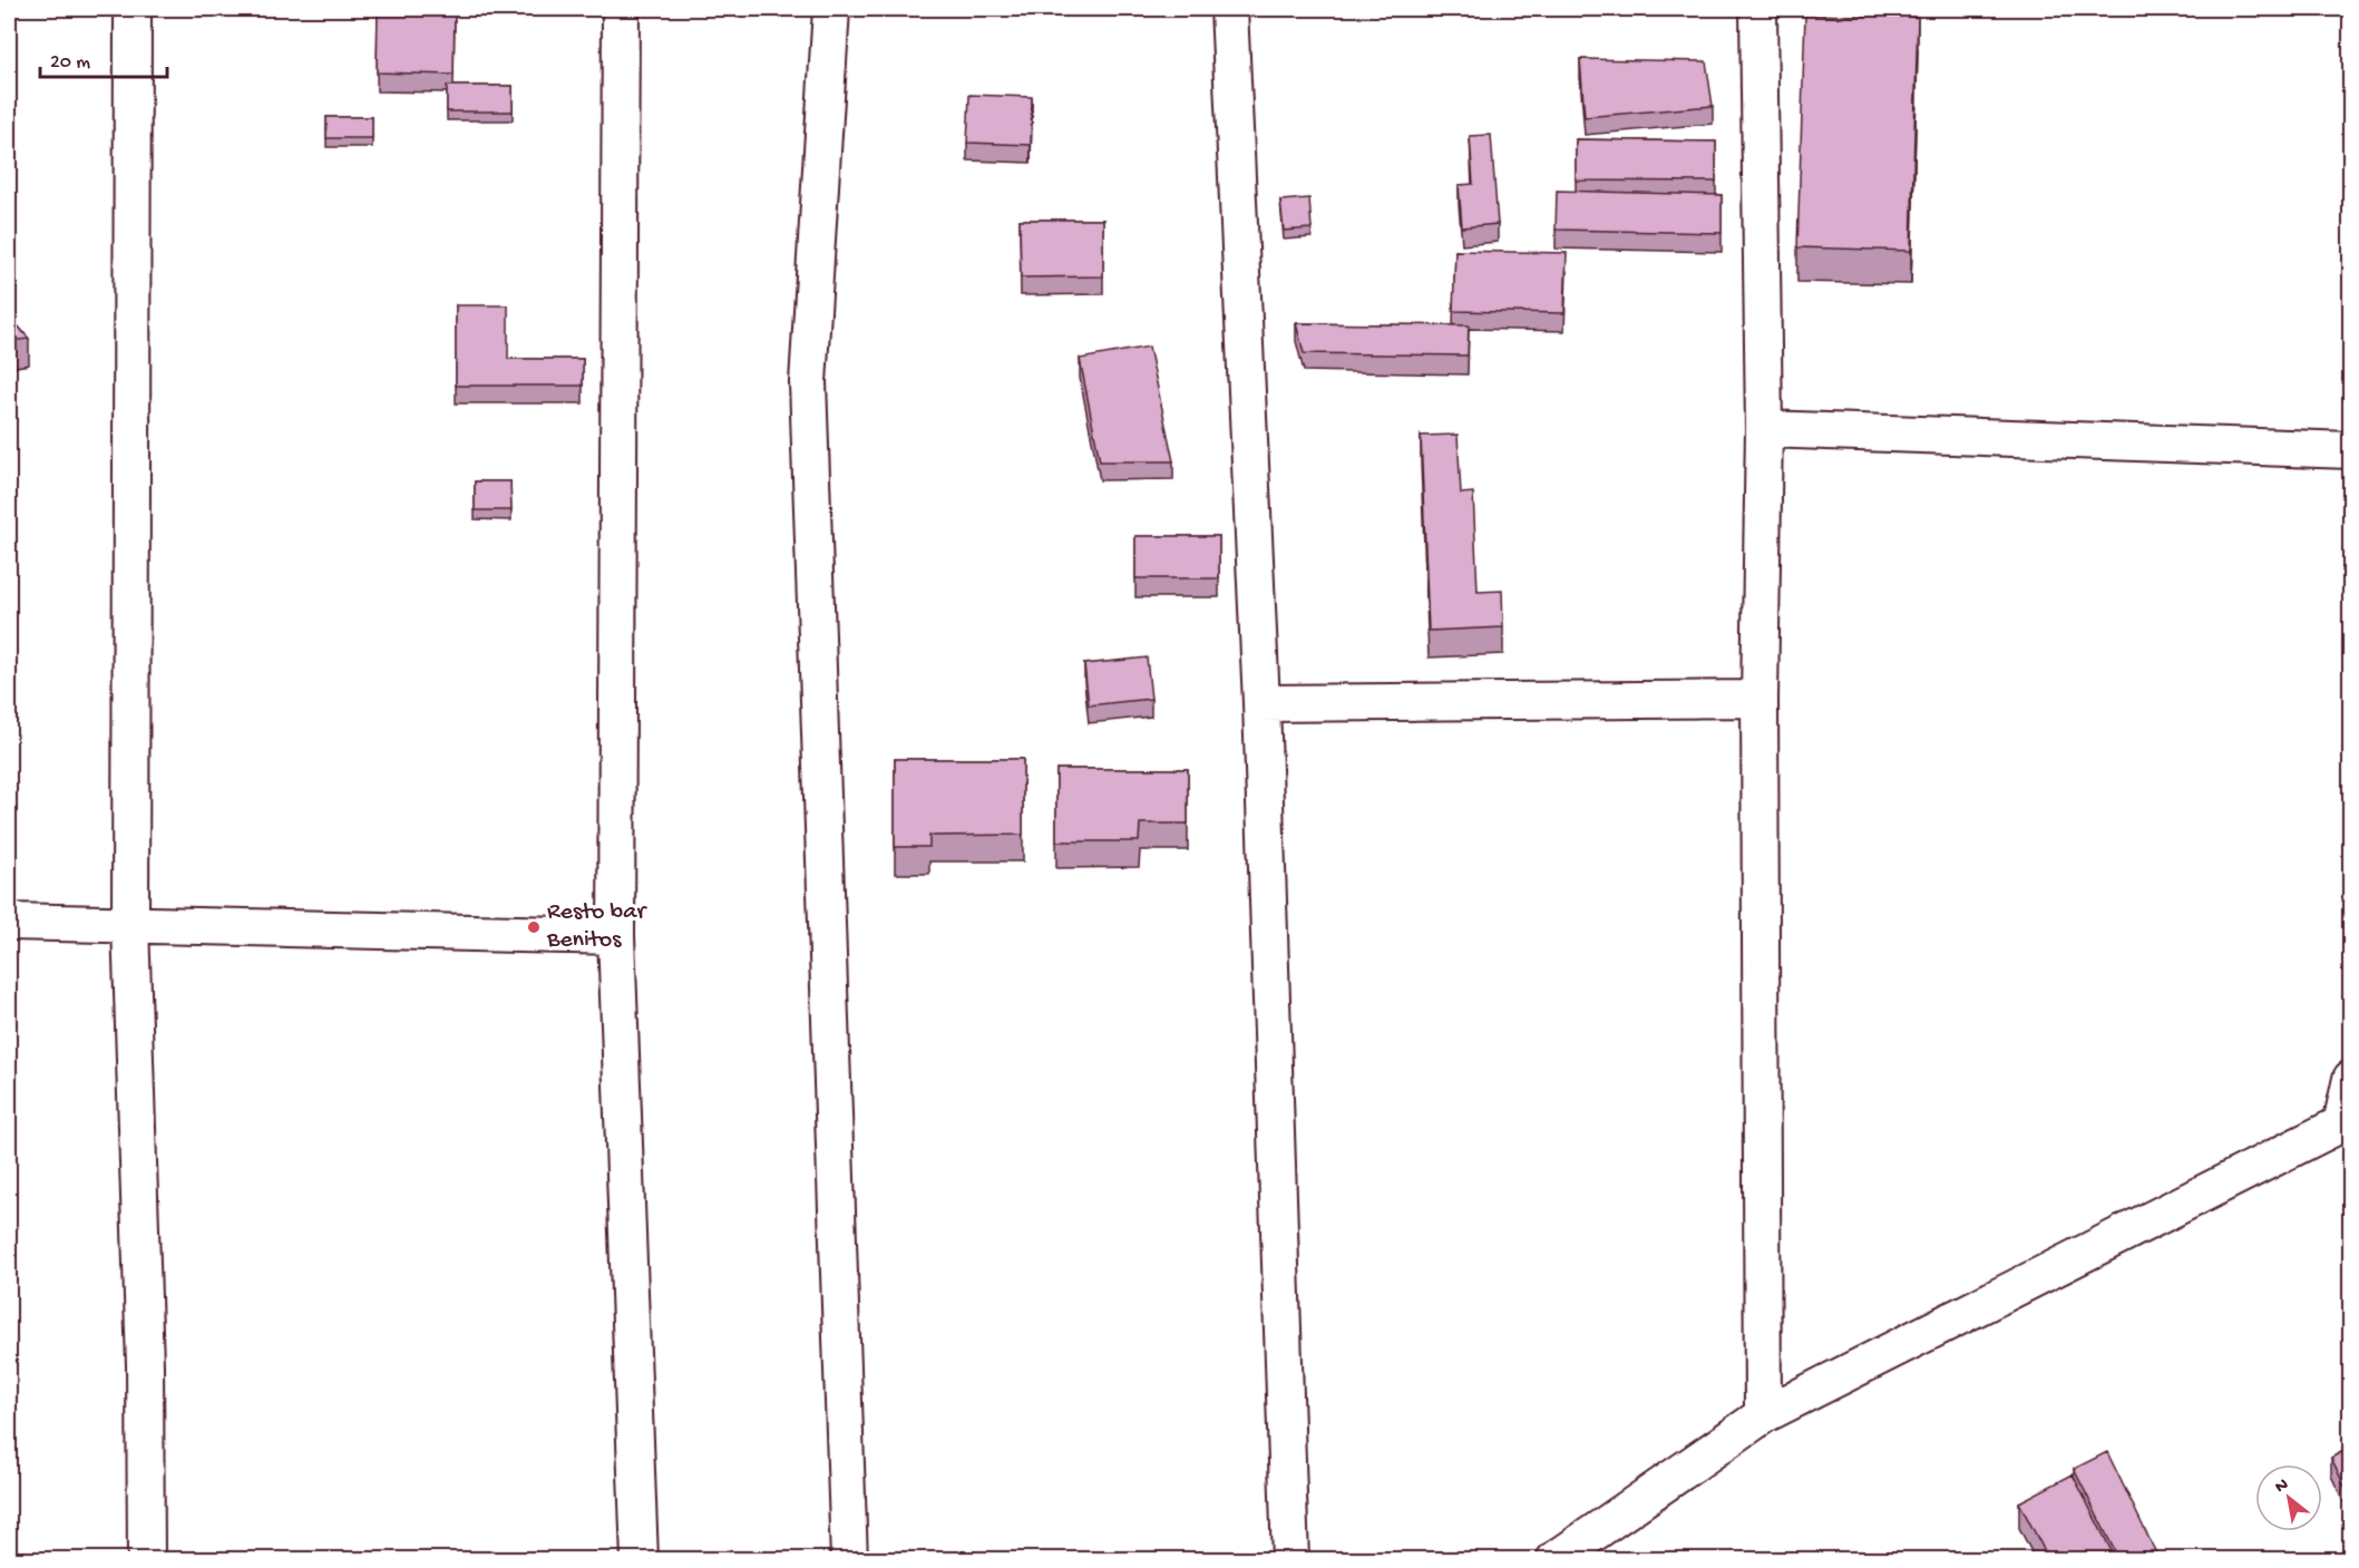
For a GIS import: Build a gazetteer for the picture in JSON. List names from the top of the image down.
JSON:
{
  "places": ["Resto bar Benitos"],
  "scale_bar": "20 m",
  "north": "top left"
}
